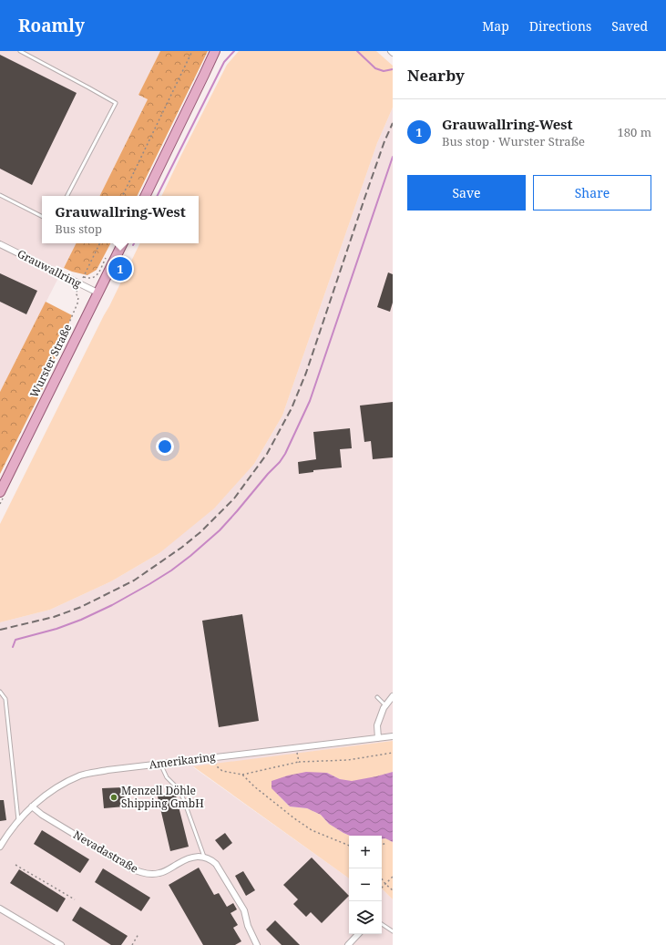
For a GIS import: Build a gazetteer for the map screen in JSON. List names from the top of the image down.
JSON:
{
  "streets": {
    "main road": ["Wurster Straße"],
    "street": ["Grauwallring", "Amerikaring", "Nevadastraße"]
  },
  "crossings": [
    ["Grauwallring", "Wurster Straße"],
    ["Amerikaring", "Nevadastraße"]
  ],
  "places": ["Menzell Döhle Shipping GmbH"],
  "page": {
    "header": "Roamly",
    "nav": ["Map", "Directions", "Saved"],
    "heading": "Nearby",
    "list": [
      {
        "mark": "1",
        "name": "Grauwallring-West",
        "note": "Bus stop · Wurster Straße",
        "value": "180 m"
      }
    ],
    "buttons": ["Save", "Share"],
    "popup": ["Grauwallring-West", "Bus stop"],
    "pins": "1",
    "map_buttons": ["+", "−"]
  }
}
